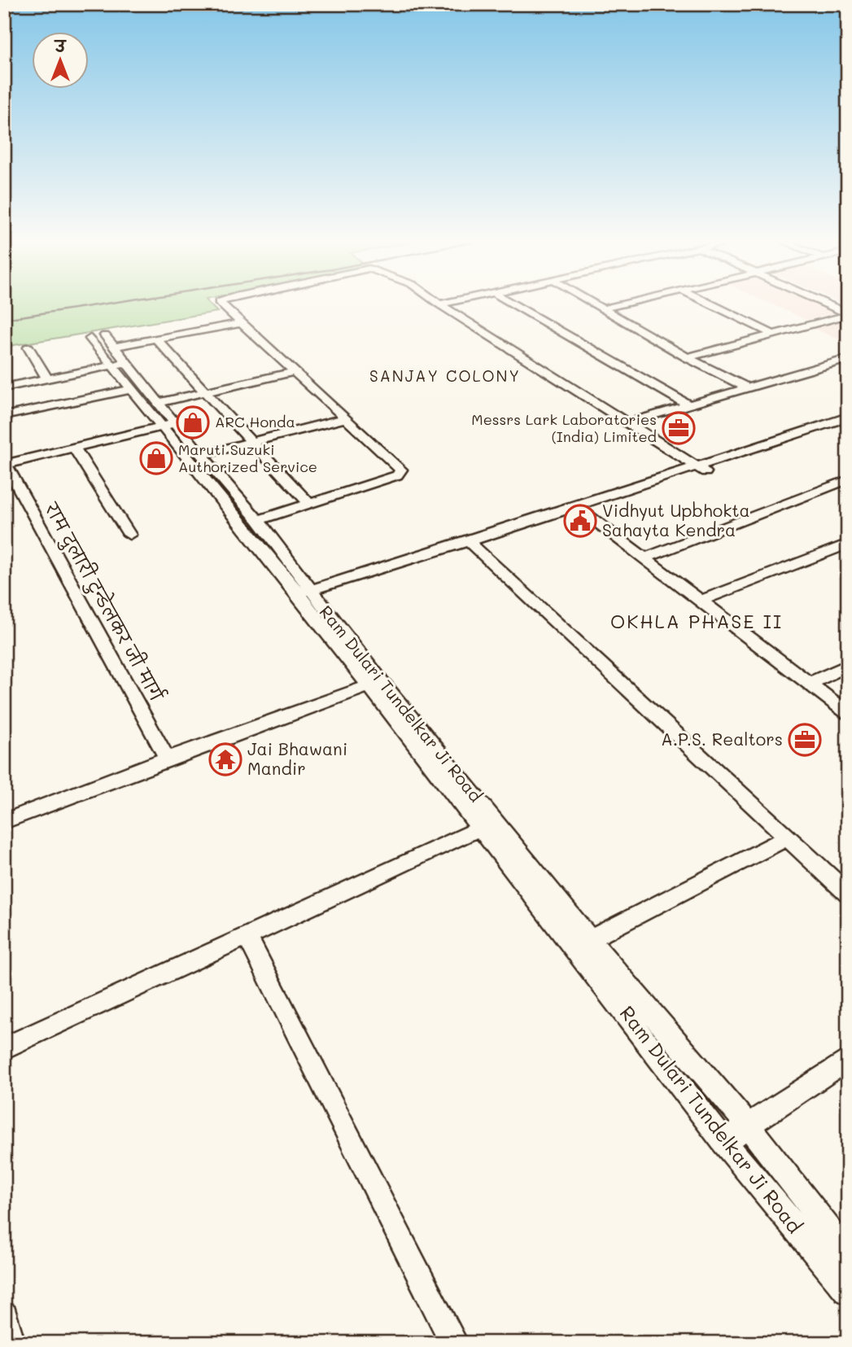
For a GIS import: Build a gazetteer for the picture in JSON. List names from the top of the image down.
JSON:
{
  "streets": {
    "street": ["राम दुलारी टुन्डेलकर जी मार्ग", "Ram Dulari Tundelkar Ji Road"]
  },
  "districts": ["SANJAY COLONY", "OKHLA PHASE II"],
  "places": {
    "shop": ["ARC Honda", "Maruti Suzuki Authorized Service"],
    "office": ["Messrs Lark Laboratories (India) Limited", "A.P.S. Realtors"],
    "public building": ["Vidhyut Upbhokta Sahayta Kendra"],
    "temple": ["Jai Bhawani Mandir"]
  },
  "north": "top"
}
